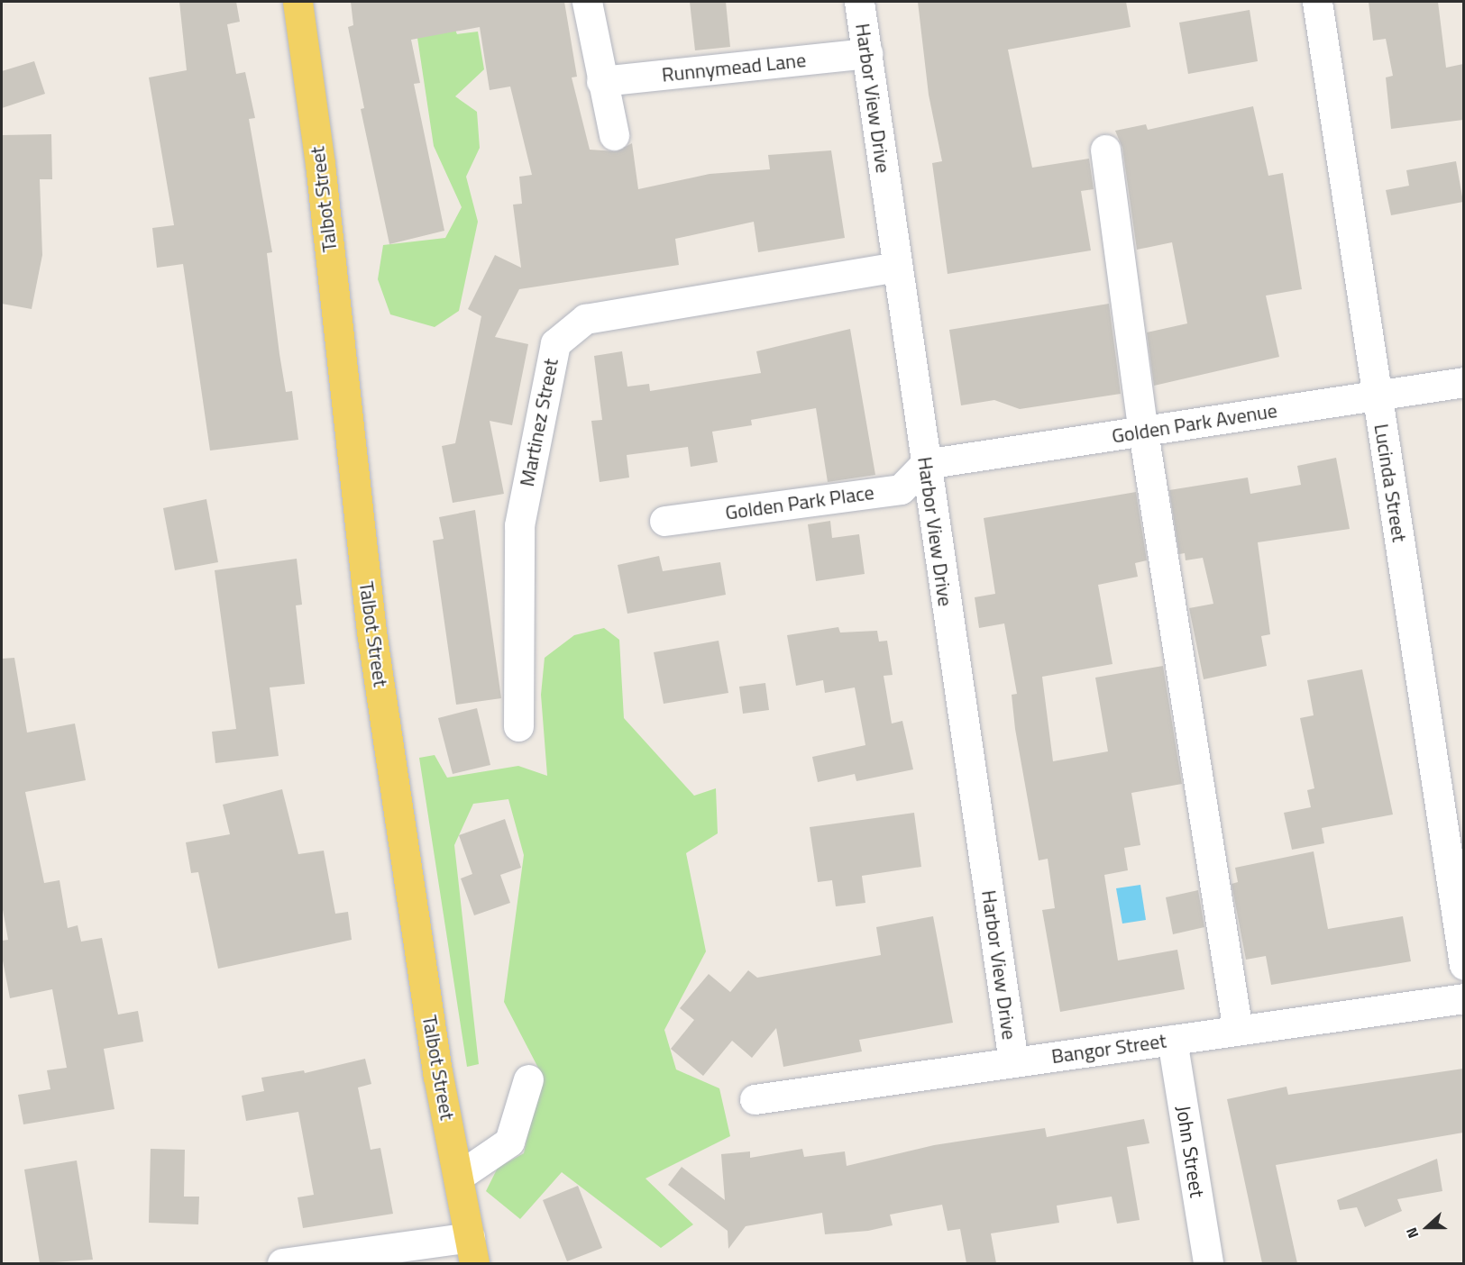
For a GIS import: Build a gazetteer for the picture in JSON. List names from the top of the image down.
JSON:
{
  "streets": {
    "main road": ["Talbot Street"],
    "street": [
      "Runnymead Lane",
      "Harbor View Drive",
      "Martinez Street",
      "Golden Park Avenue",
      "Lucinda Street",
      "Golden Park Place",
      "Bangor Street",
      "John Street"
    ]
  },
  "crossings": [
    ["Runnymead Lane", "Harbor View Drive"],
    ["Harbor View Drive", "Martinez Street"],
    ["Harbor View Drive", "Golden Park Avenue"],
    ["Harbor View Drive", "Golden Park Place"],
    ["Harbor View Drive", "Bangor Street"],
    ["Golden Park Avenue", "Lucinda Street"],
    ["Golden Park Avenue", "Golden Park Place"],
    ["Bangor Street", "John Street"]
  ],
  "north": "left"
}
